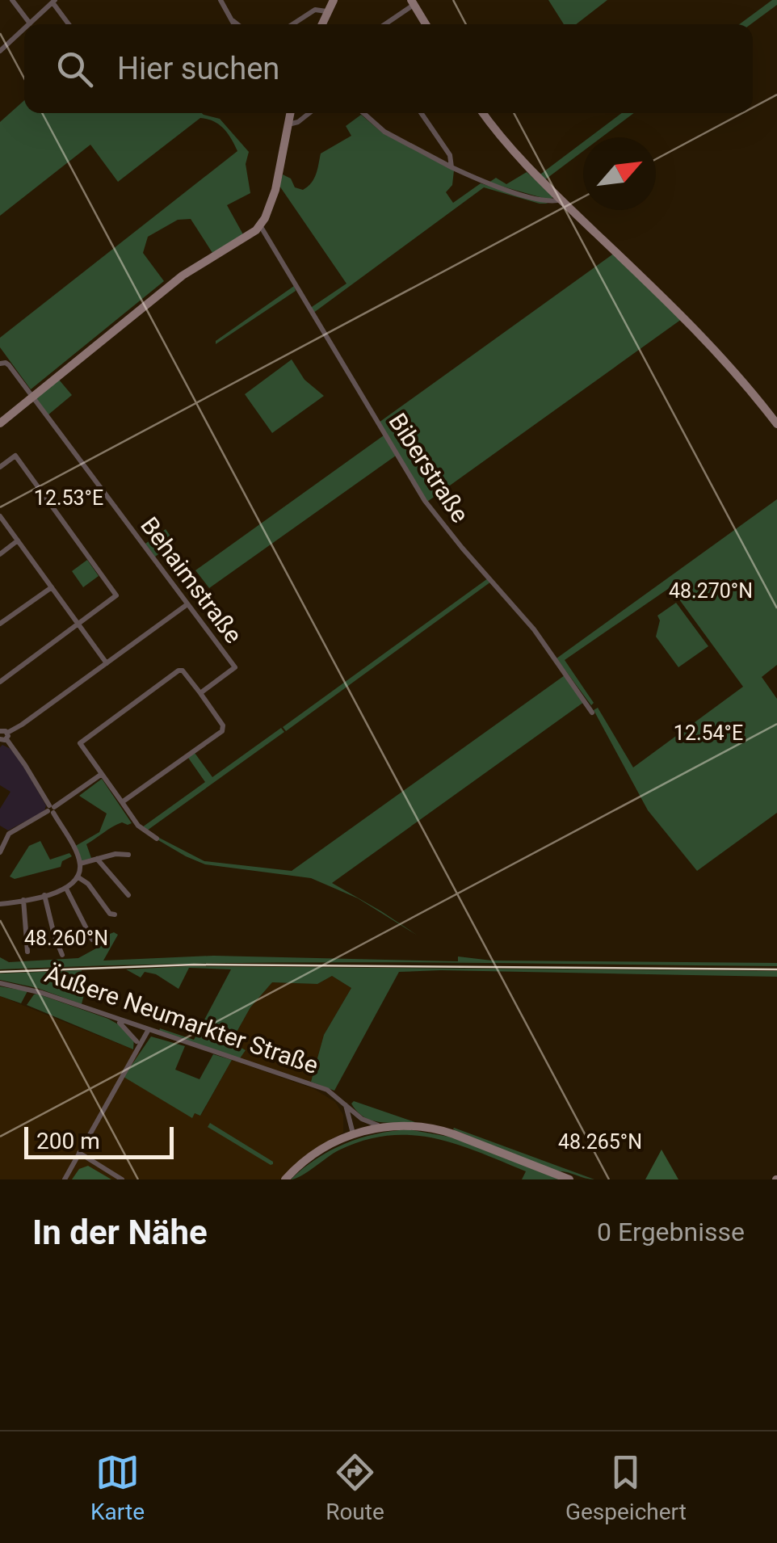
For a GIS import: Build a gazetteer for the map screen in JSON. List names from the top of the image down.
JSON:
{
  "streets": {
    "street": ["Biberstraße", "Behaimstraße", "Äußere Neumarkter Straße"]
  },
  "scale_bar": "200 m",
  "north": "top right",
  "page": {
    "search": "Hier suchen",
    "scale": "200 m",
    "heading": ["In der Nähe", "0 Ergebnisse"],
    "nav": ["Karte", "Route", "Gespeichert"]
  },
  "coordinates": [
    "12.53°E",
    "48.270°N",
    "12.54°E",
    "48.260°N",
    "48.265°N"
  ]
}
